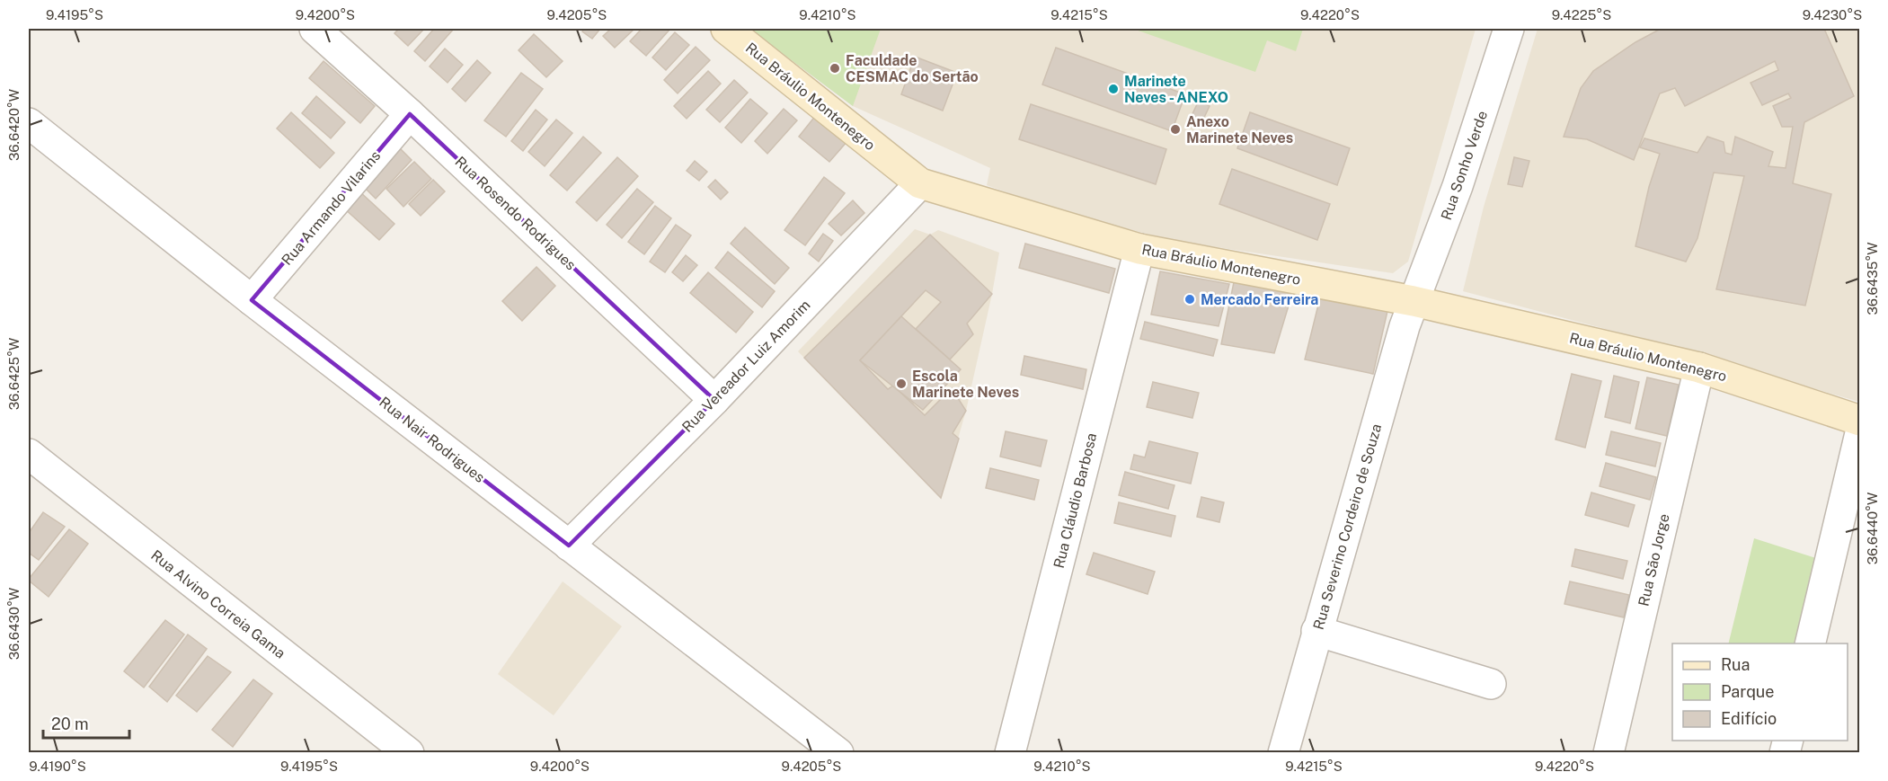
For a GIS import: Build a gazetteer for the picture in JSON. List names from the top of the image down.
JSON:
{
  "streets": {
    "street": [
      "Rua Bráulio Montenegro",
      "Rua Sonho Verde",
      "Rua Armando Vilarins",
      "Rua Rosendo Rodrigues",
      "Rua Vereador Luiz Amorim",
      "Rua Nair Rodrigues",
      "Rua Cláudio Barbosa",
      "Rua Severino Cordeiro de Souza",
      "Rua São Jorge",
      "Rua Alvino Correia Gama"
    ]
  },
  "crossings": [
    ["Rua Bráulio Montenegro", "Rua Sonho Verde"],
    ["Rua Bráulio Montenegro", "Rua Vereador Luiz Amorim"],
    ["Rua Bráulio Montenegro", "Rua Cláudio Barbosa"],
    ["Rua Bráulio Montenegro", "Rua Severino Cordeiro de Souza"],
    ["Rua Bráulio Montenegro", "Rua São Jorge"],
    ["Rua Sonho Verde", "Rua Severino Cordeiro de Souza"],
    ["Rua Armando Vilarins", "Rua Rosendo Rodrigues"],
    ["Rua Armando Vilarins", "Rua Nair Rodrigues"],
    ["Rua Rosendo Rodrigues", "Rua Vereador Luiz Amorim"],
    ["Rua Vereador Luiz Amorim", "Rua Nair Rodrigues"]
  ],
  "places": [
    "Faculdade CESMAC do Sertão",
    "Marinete Neves - ANEXO",
    "Anexo Marinete Neves",
    "Mercado Ferreira",
    "Escola Marinete Neves"
  ],
  "legend": ["Rua", "Parque", "Edifício"],
  "scale_bar": "20 m",
  "coordinates": [
    "9.4195°S",
    "9.4200°S",
    "9.4205°S",
    "9.4210°S",
    "9.4215°S",
    "9.4220°S",
    "9.4225°S",
    "9.4230°S",
    "36.6420°W",
    "36.6435°W",
    "36.6425°W",
    "36.6440°W",
    "36.6430°W",
    "9.4190°S"
  ]
}
